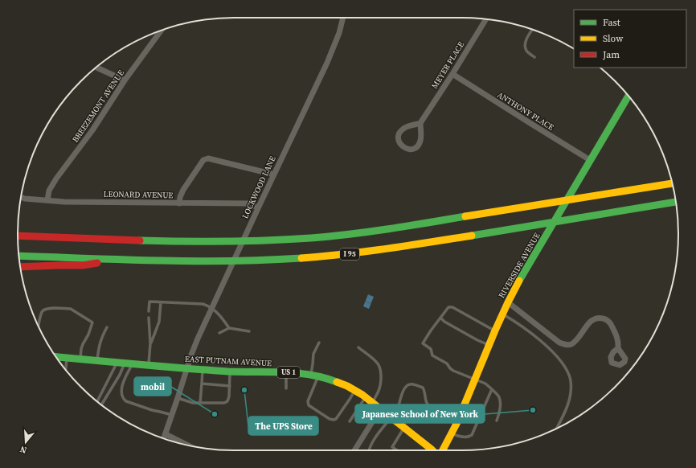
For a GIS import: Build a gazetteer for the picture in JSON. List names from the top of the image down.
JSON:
{
  "streets": {
    "main road": [
      "I 95",
      "RIVERSIDE AVENUE",
      "EAST PUTNAM AVENUE",
      "US 1"
    ],
    "street": [
      "MEYER PLACE",
      "BREEZEMONT AVENUE",
      "ANTHONY PLACE",
      "LOCKWOOD LANE",
      "LEONARD AVENUE"
    ]
  },
  "crossings": [
    ["MEYER PLACE", "ANTHONY PLACE"],
    ["BREEZEMONT AVENUE", "LEONARD AVENUE"],
    ["ANTHONY PLACE", "RIVERSIDE AVENUE"],
    ["LOCKWOOD LANE", "LEONARD AVENUE"],
    ["LOCKWOOD LANE", "EAST PUTNAM AVENUE"]
  ],
  "places": ["The UPS Store", "Japanese School of New York", "mobil"],
  "legend": ["Fast", "Slow", "Jam"],
  "north": "bottom"
}
